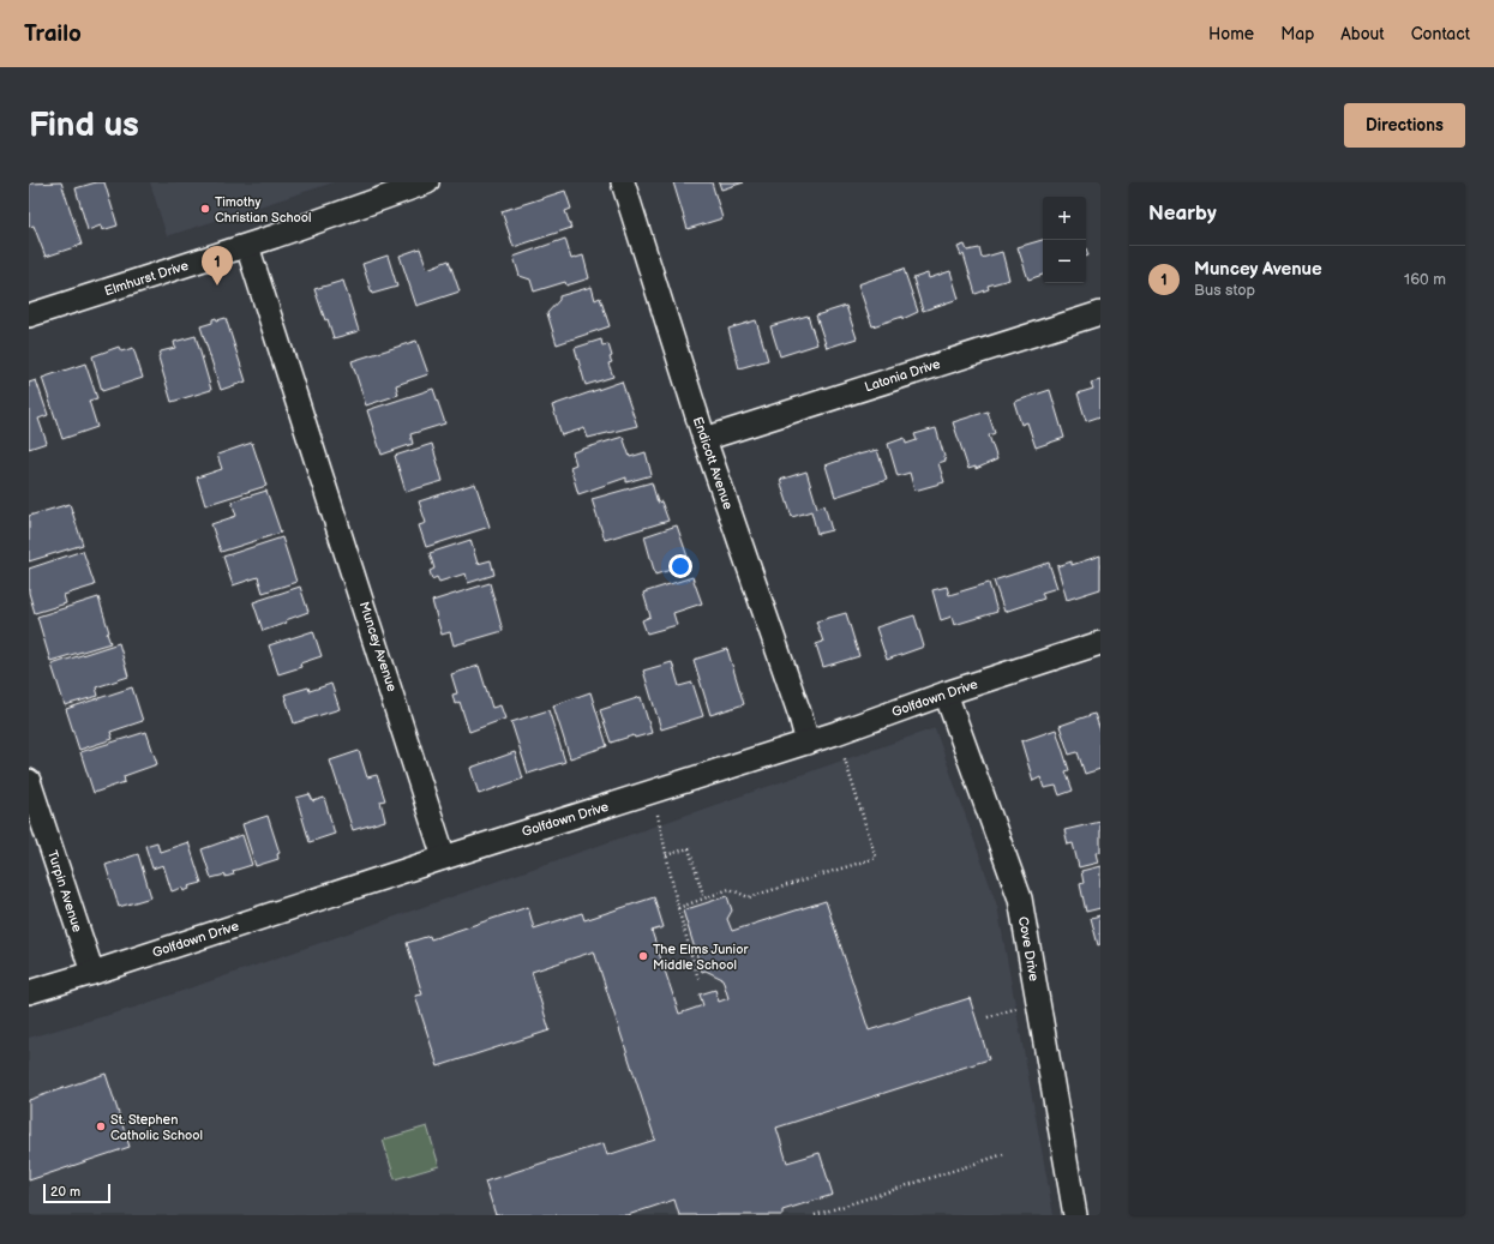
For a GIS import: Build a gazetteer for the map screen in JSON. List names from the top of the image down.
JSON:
{
  "streets": {
    "street": [
      "Elmhurst Drive",
      "Latonia Drive",
      "Endicott Avenue",
      "Muncey Avenue",
      "Golfdown Drive",
      "Turpin Avenue",
      "Cove Drive"
    ]
  },
  "crossings": [
    ["Elmhurst Drive", "Muncey Avenue"],
    ["Latonia Drive", "Endicott Avenue"],
    ["Endicott Avenue", "Golfdown Drive"],
    ["Muncey Avenue", "Golfdown Drive"],
    ["Golfdown Drive", "Turpin Avenue"],
    ["Golfdown Drive", "Cove Drive"]
  ],
  "places": ["Timothy Christian School", "The Elms Junior Middle School", "St. Stephen Catholic School"],
  "scale_bar": "20 m",
  "page": {
    "header": "Trailo",
    "nav": [
      "Home",
      "Map",
      "About",
      "Contact"
    ],
    "buttons": "Directions",
    "title": "Find us",
    "heading": "Nearby",
    "map_buttons": ["+", "−"],
    "list": [
      {
        "mark": "1",
        "name": "Muncey Avenue",
        "note": "Bus stop",
        "value": "160 m"
      }
    ],
    "pins": "1",
    "scale": "20 m"
  }
}
